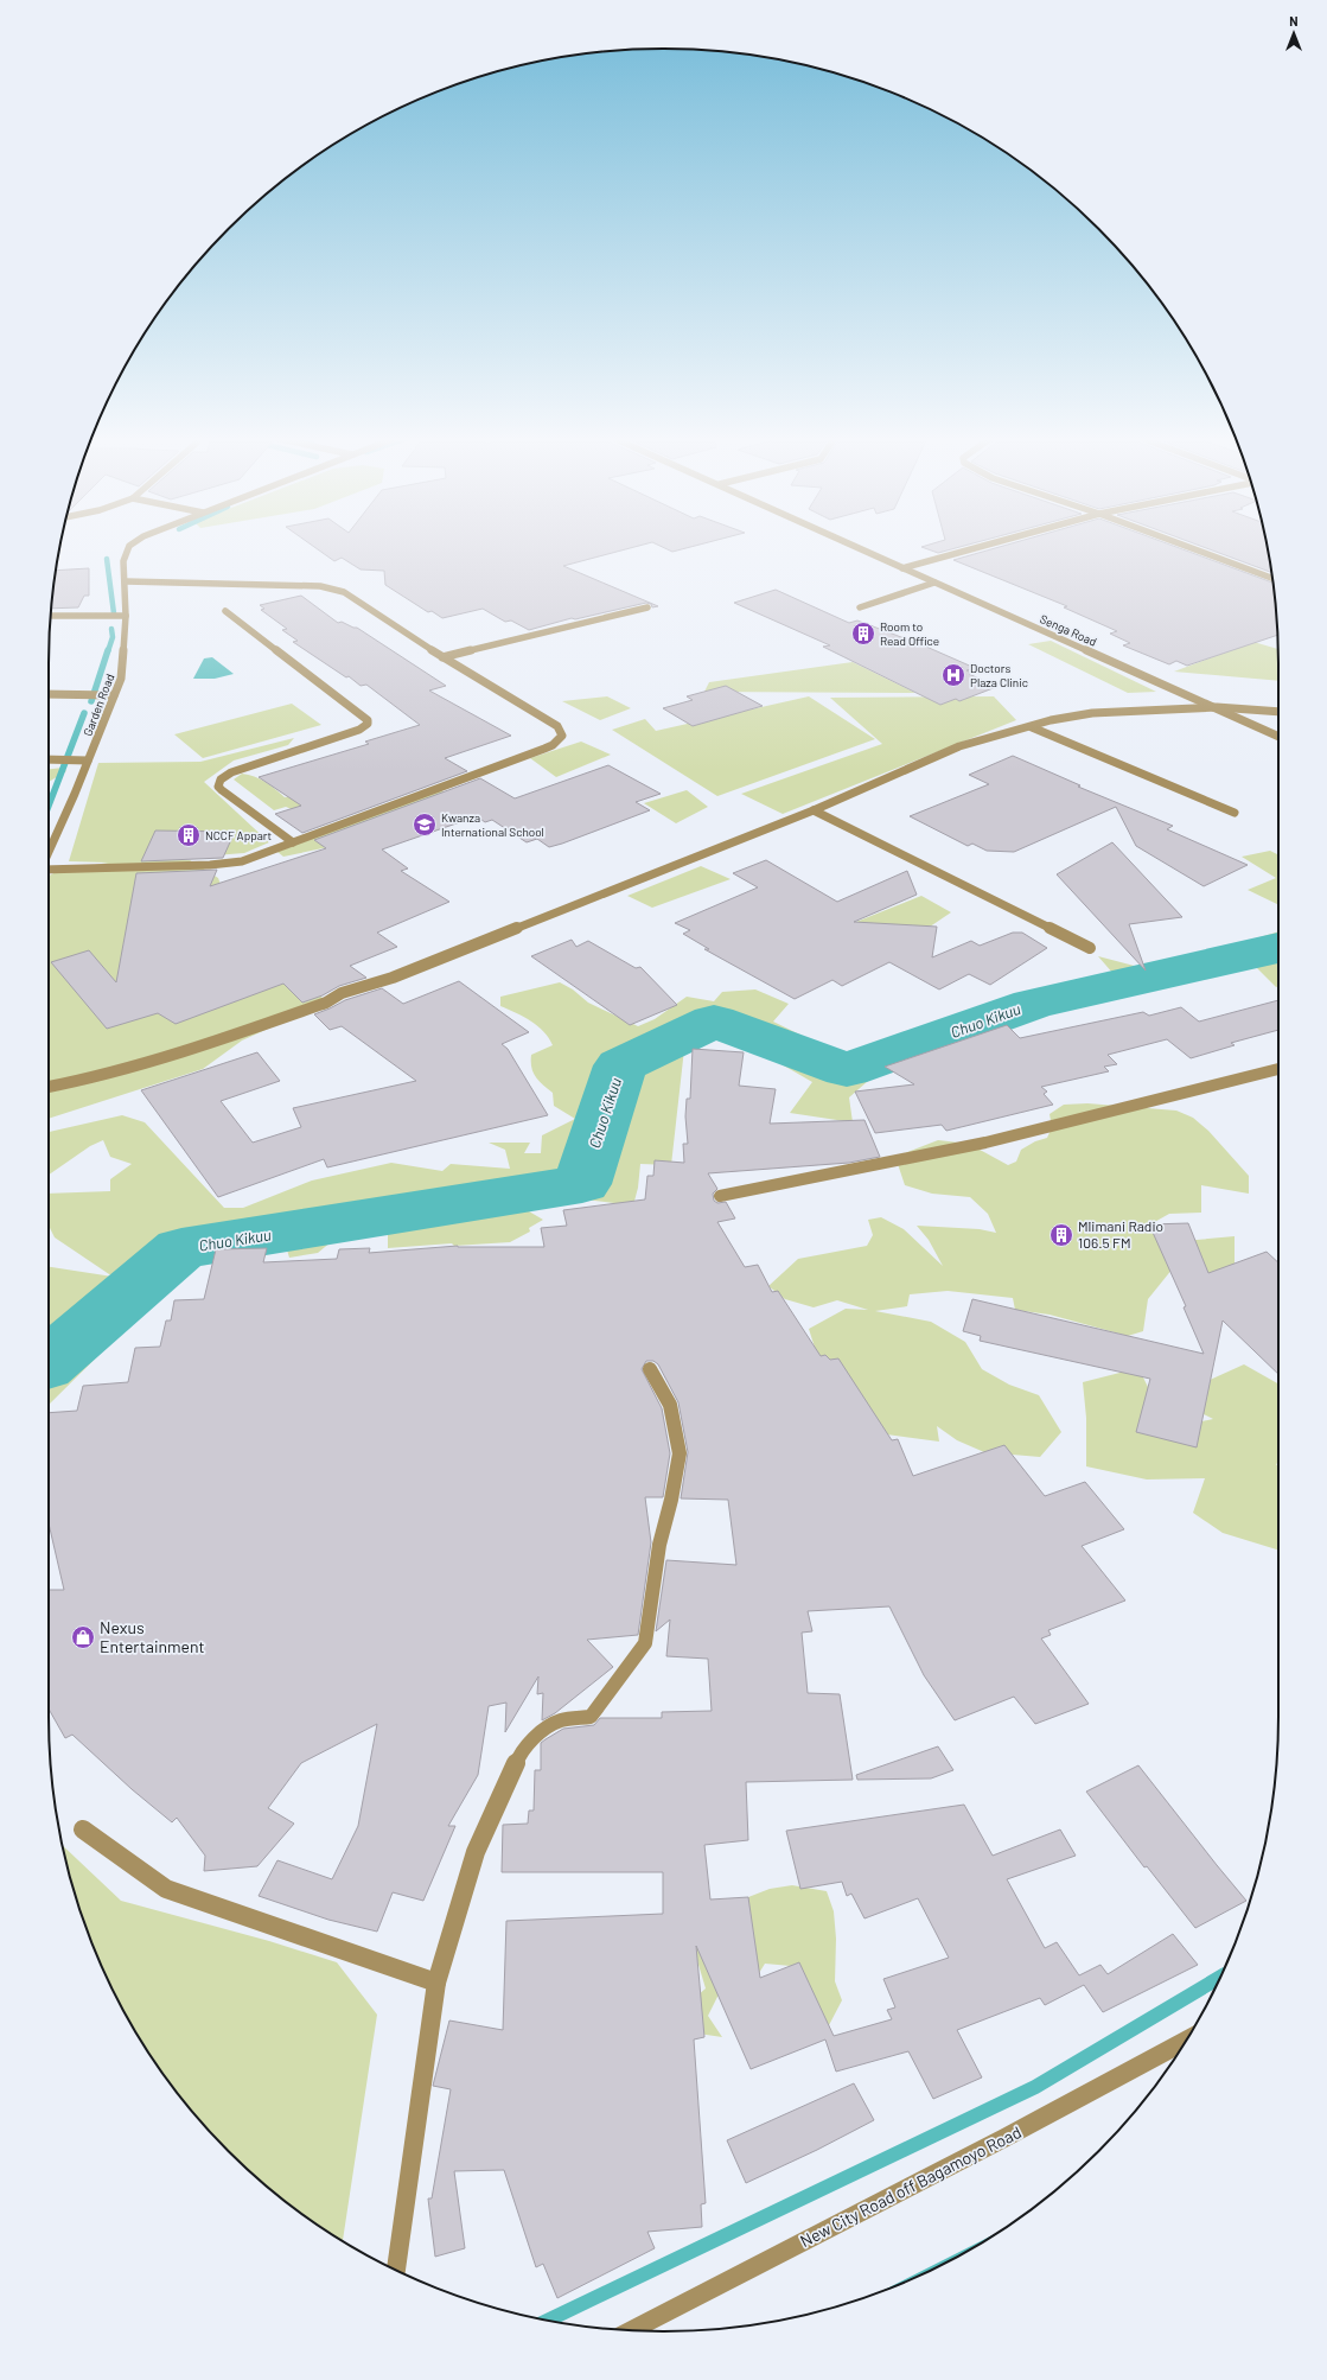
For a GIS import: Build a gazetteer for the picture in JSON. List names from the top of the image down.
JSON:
{
  "streets": {
    "street": ["Senga Road", "Garden Road", "New City Road off Bagamoyo Road"]
  },
  "water": ["Chuo Kikuu"],
  "places": {
    "building": ["Room to Read Office", "NCCF Appart", "Mlimani Radio 106.5 FM"],
    "hospital": ["Doctors Plaza Clinic"],
    "school or university": ["Kwanza International School"],
    "shop": ["Nexus Entertainment"]
  },
  "north": "top"
}
